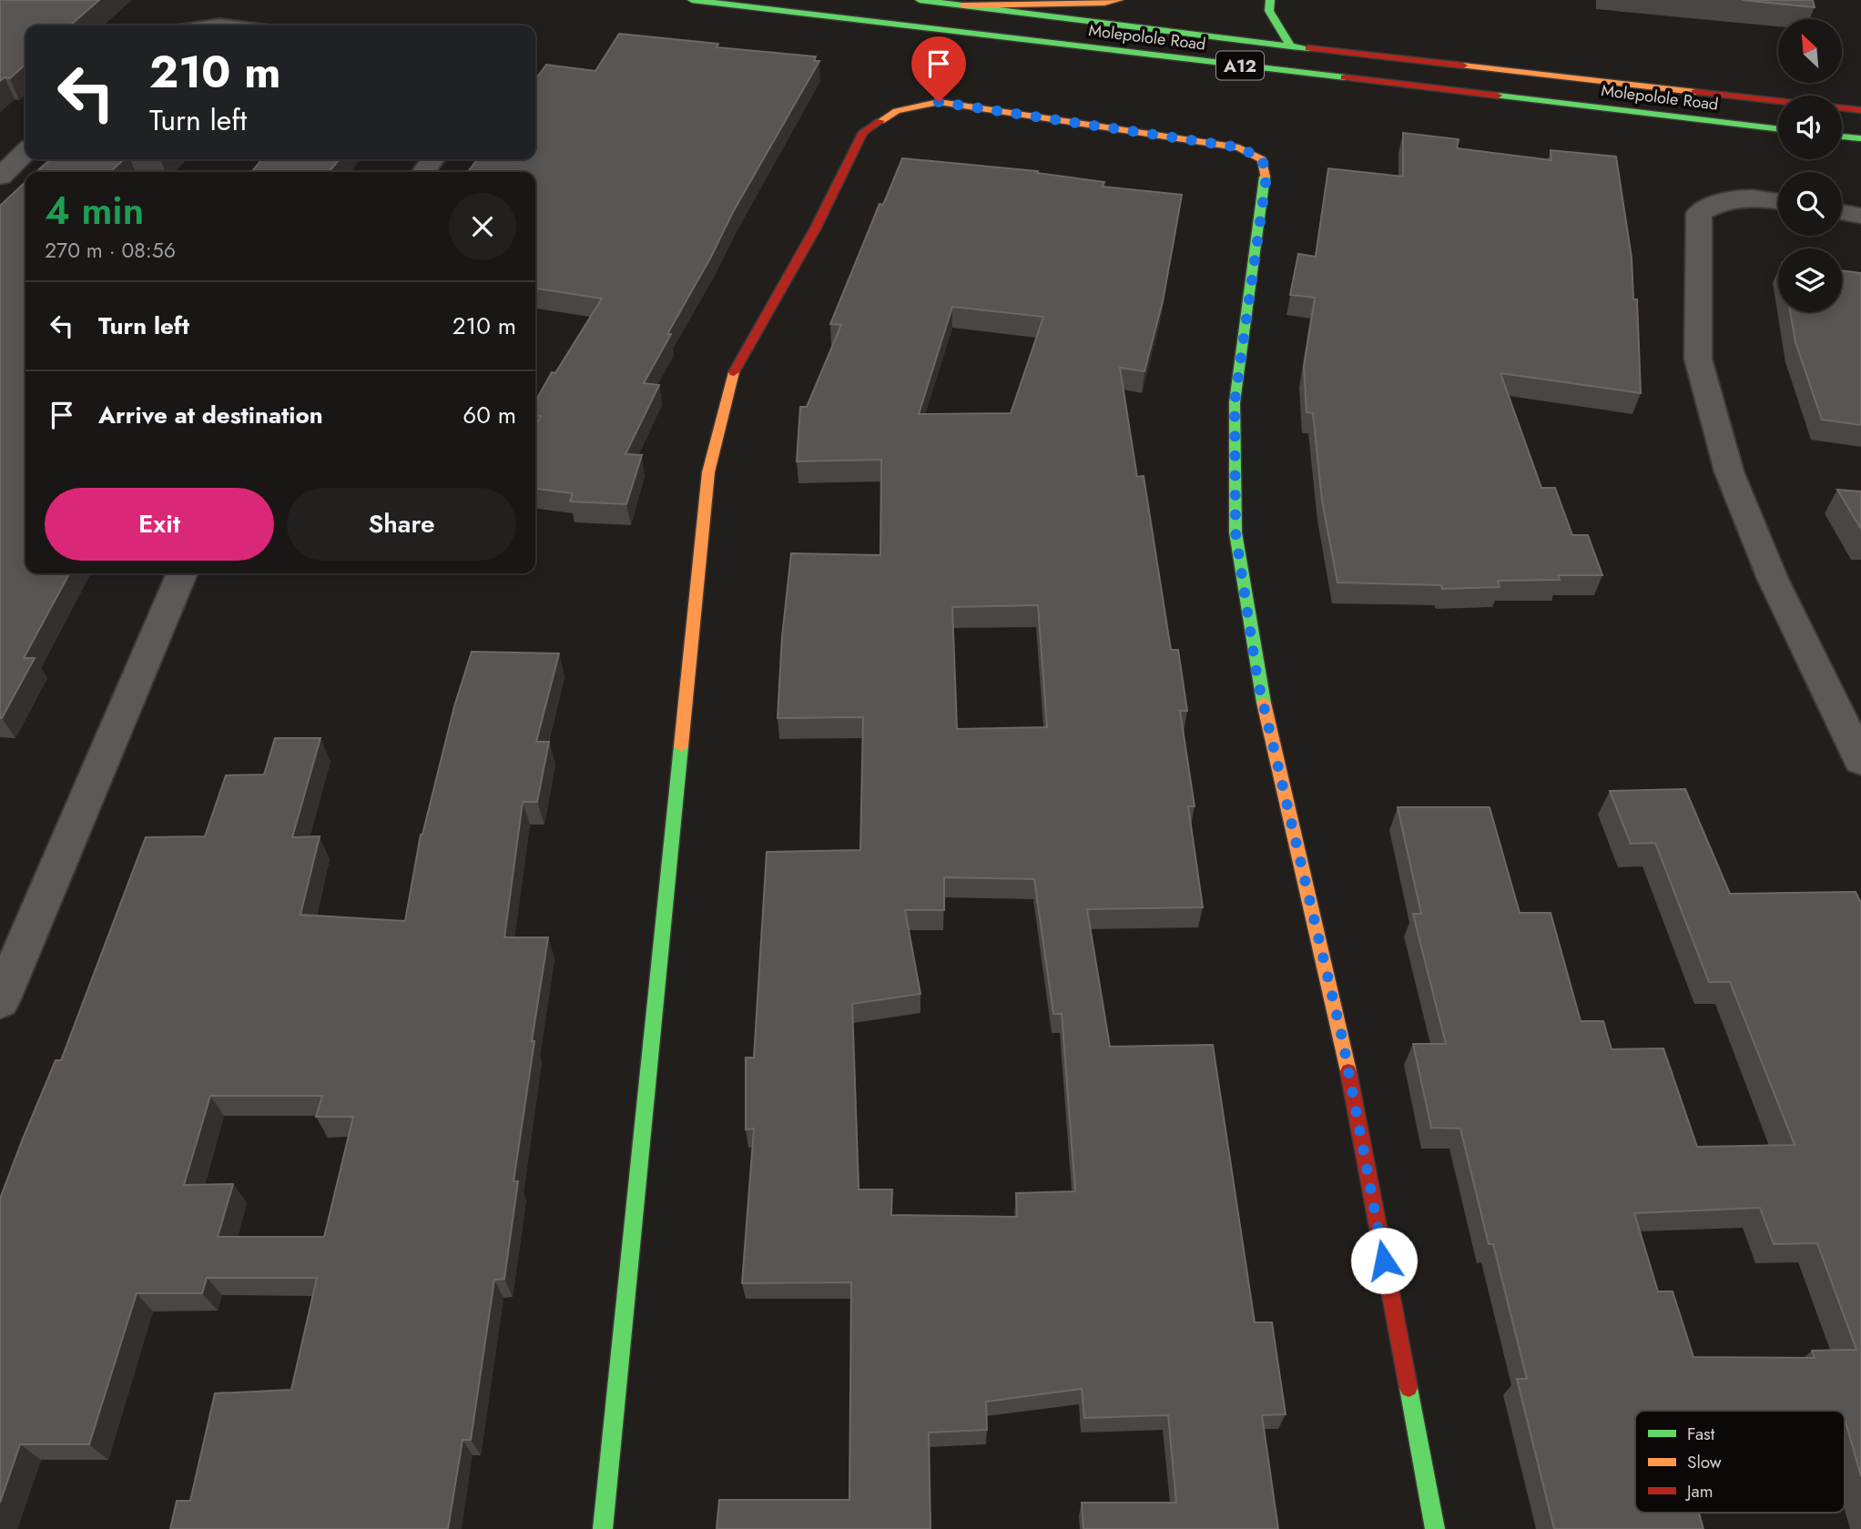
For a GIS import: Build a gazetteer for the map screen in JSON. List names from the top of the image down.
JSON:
{
  "streets": {
    "street": ["Molepolole Road", "A12"]
  },
  "legend": ["Fast", "Slow", "Jam"],
  "north": "top left",
  "page": {
    "turn": ["210 m", "Turn left"],
    "heading": ["4 min", "270 m · 08:56"],
    "list": [
      {
        "name": "Turn left",
        "value": "210 m"
      },
      {
        "name": "Arrive at destination",
        "value": "60 m"
      }
    ],
    "buttons": ["Exit", "Share"]
  }
}
